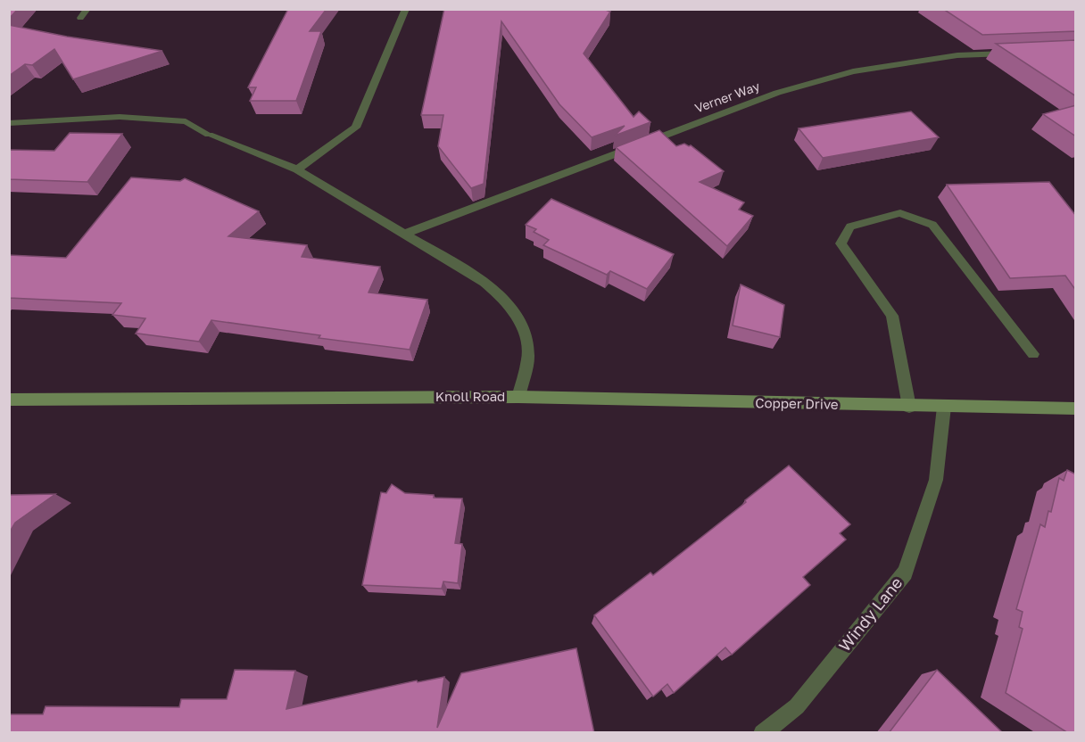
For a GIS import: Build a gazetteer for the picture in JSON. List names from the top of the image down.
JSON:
{
  "streets": {
    "street": [
      "Verner Way",
      "Knoll Road",
      "Copper Drive",
      "Windy Lane"
    ]
  },
  "crossings": [
    ["Verner Way", "Knoll Road"],
    ["Knoll Road", "Copper Drive"],
    ["Copper Drive", "Windy Lane"]
  ]
}
